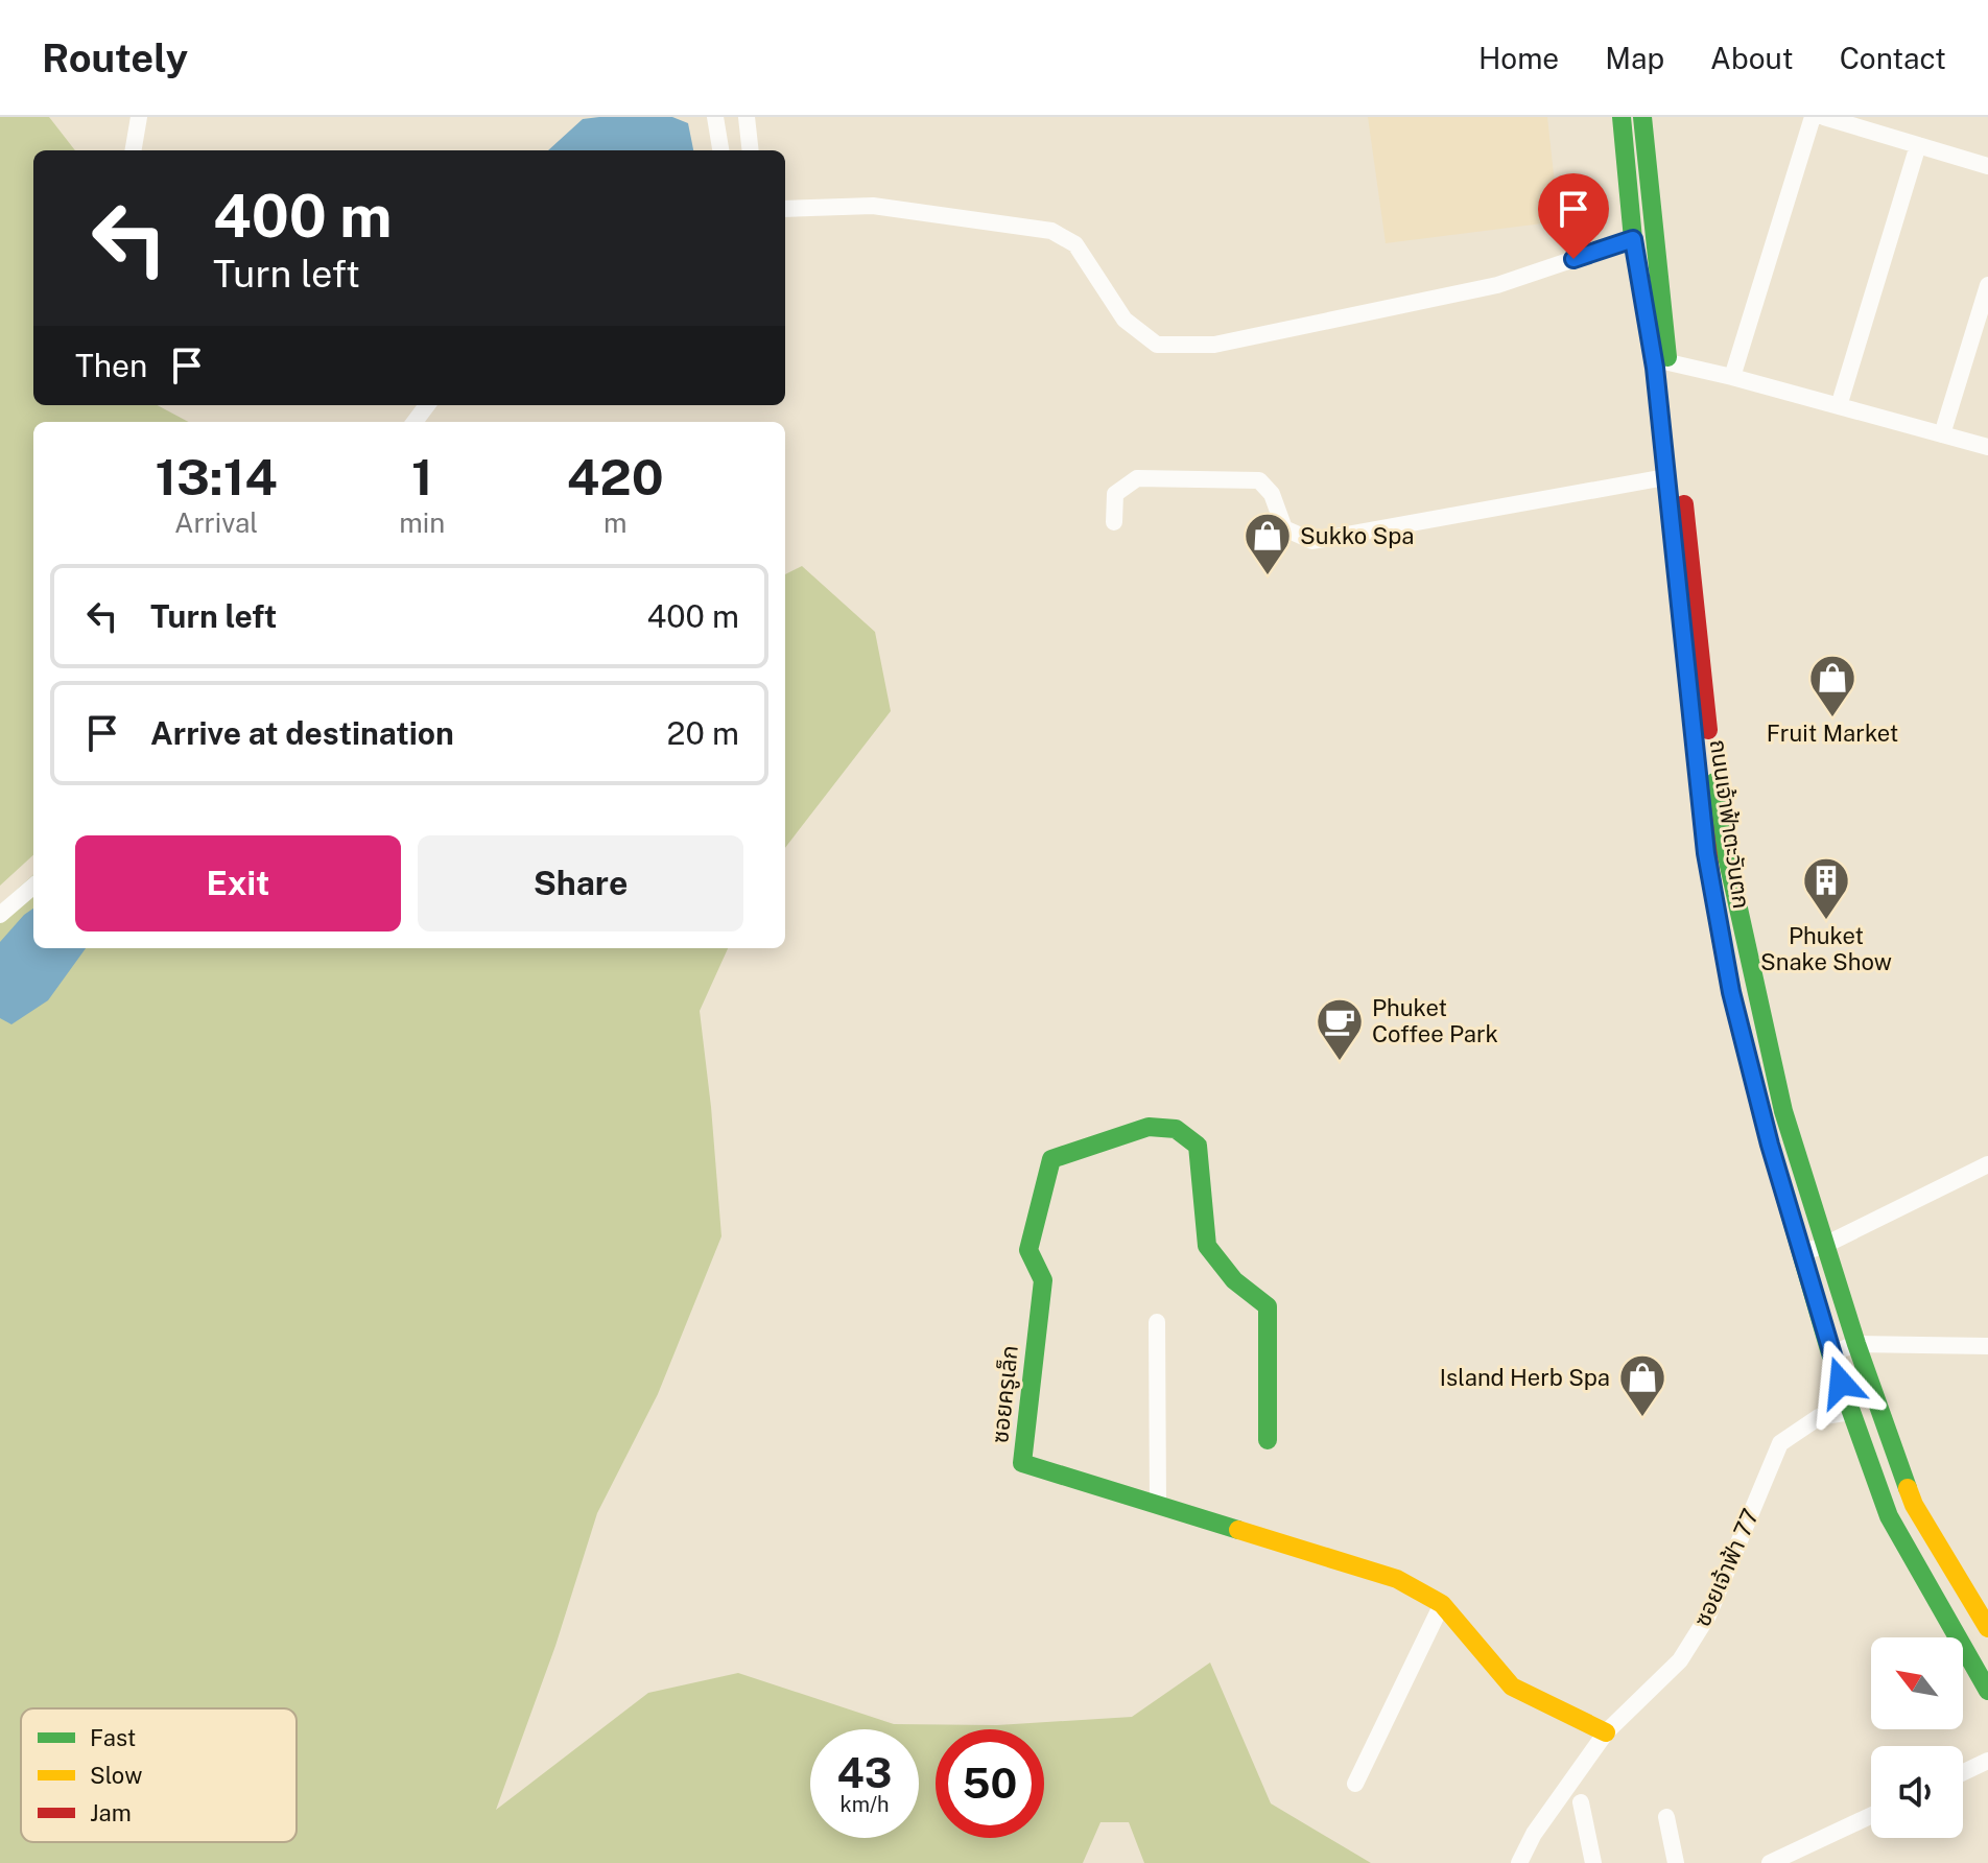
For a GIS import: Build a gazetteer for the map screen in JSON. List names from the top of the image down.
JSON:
{
  "streets": {
    "main road": ["ถนนเจ้าฟ้าตะวันตก", "ซอยครูเล็ก"],
    "street": ["ซอยเจ้าฟ้า 77"]
  },
  "crossings": [
    ["ถนนเจ้าฟ้าตะวันตก", "ซอยเจ้าฟ้า 77"],
    ["ซอยครูเล็ก", "ซอยเจ้าฟ้า 77"]
  ],
  "places": {
    "shop": ["Sukko Spa", "Fruit Market", "Island Herb Spa"],
    "building": ["Phuket Snake Show"],
    "cafe": ["Phuket Coffee Park"]
  },
  "legend": ["Fast", "Slow", "Jam"],
  "north": "top left",
  "page": {
    "header": "Routely",
    "nav": [
      "Home",
      "Map",
      "About",
      "Contact"
    ],
    "turn": ["400 m", "Turn left"],
    "then": "Then",
    "eta": [
      "13:14",
      "Arrival",
      "1",
      "min",
      "420",
      "m"
    ],
    "list": [
      {
        "name": "Turn left",
        "value": "400 m"
      },
      {
        "name": "Arrive at destination",
        "value": "20 m"
      }
    ],
    "buttons": ["Exit", "Share"],
    "speed": "43 km/h",
    "limit": "50"
  }
}
